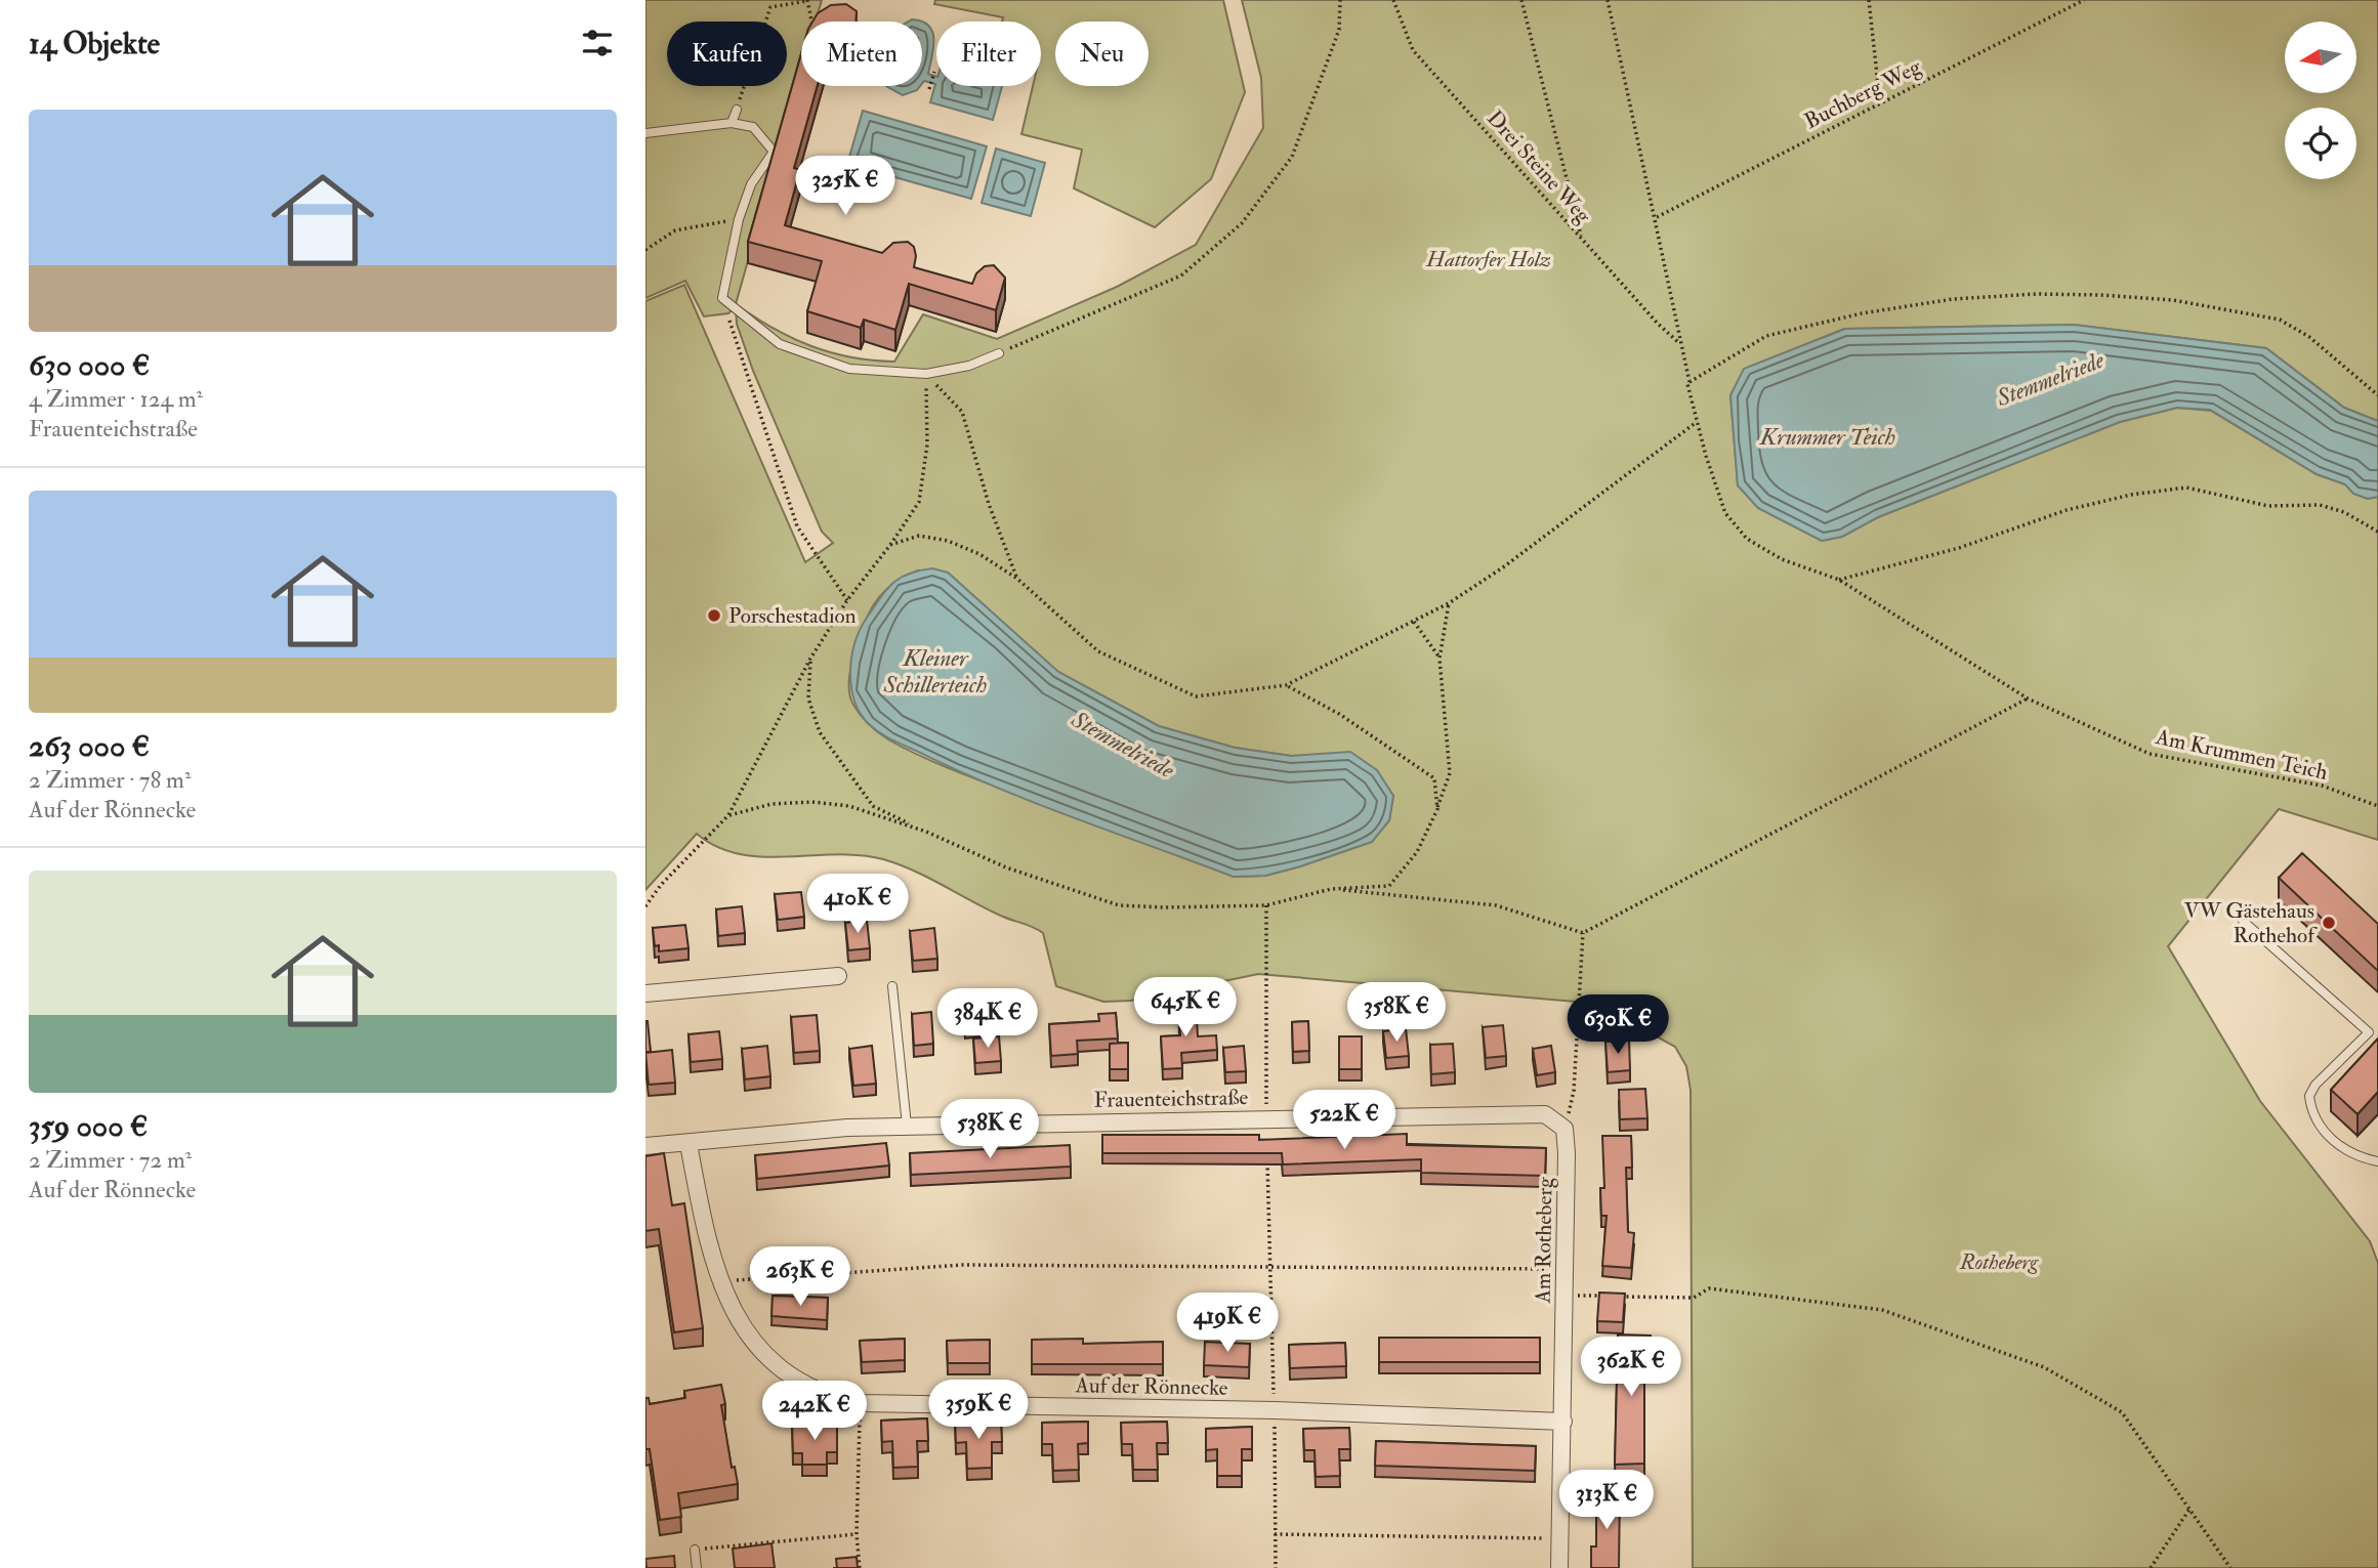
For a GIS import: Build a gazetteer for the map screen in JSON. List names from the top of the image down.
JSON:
{
  "streets": {
    "street": ["Frauenteichstraße", "Am Rotheberg", "Auf der Rönnecke"],
    "path": ["Buchberg Weg", "Drei Steine Weg", "Am Krummen Teich"]
  },
  "crossings": [
    ["Buchberg Weg", "Am Krummen Teich"],
    ["Drei Steine Weg", "Am Krummen Teich"],
    ["Frauenteichstraße", "Am Rotheberg"],
    ["Frauenteichstraße", "Auf der Rönnecke"],
    ["Am Rotheberg", "Auf der Rönnecke"]
  ],
  "water": ["Stemmelriede", "Krummer Teich", "Kleiner Schillerteich"],
  "parks": ["Hattorfer Holz", "Rotheberg"],
  "places": ["Porschestadion", "VW Gästehaus Rothehof"],
  "north": "left",
  "page": {
    "heading": "14 Objekte",
    "chip": [
      "Kaufen",
      "Mieten",
      "Filter",
      "Neu"
    ],
    "list": [
      {
        "name": "630 000 €",
        "note": "4 Zimmer · 124 m² · Frauenteichstraße"
      },
      {
        "name": "263 000 €",
        "note": "2 Zimmer · 78 m² · Auf der Rönnecke"
      },
      {
        "name": "359 000 €",
        "note": "2 Zimmer · 72 m² · Auf der Rönnecke"
      }
    ],
    "price": [
      "325K €",
      "410K €",
      "645K €",
      "358K €",
      "384K €",
      "630K €",
      "522K €",
      "538K €",
      "263K €",
      "419K €",
      "362K €",
      "359K €",
      "242K €",
      "313K €"
    ]
  }
}
